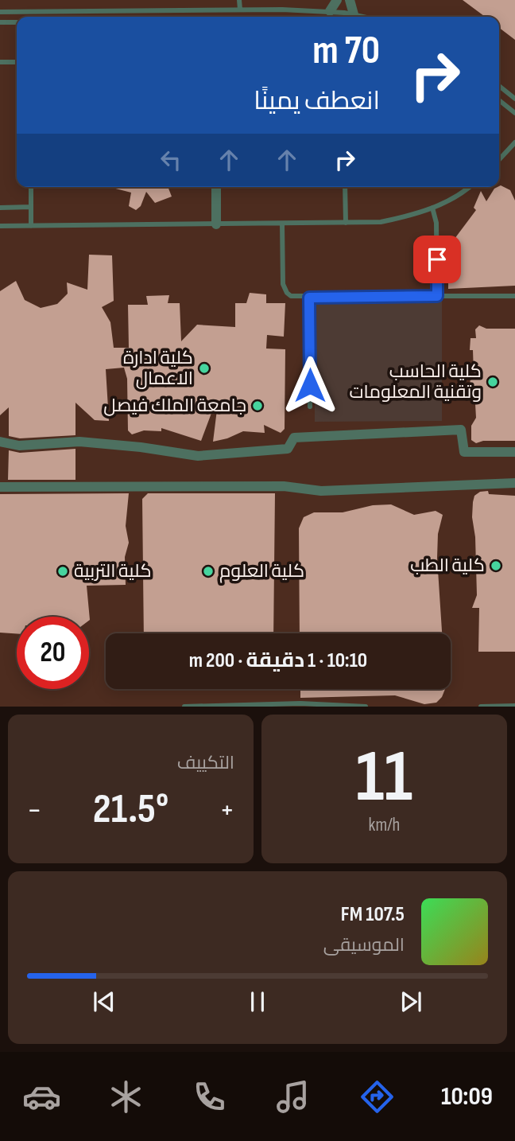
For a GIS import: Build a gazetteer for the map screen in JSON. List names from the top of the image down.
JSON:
{
  "places": [
    "كلية ادارة الاعمال",
    "كلية الحاسب وتقنية المعلومات",
    "جامعة الملك فيصل",
    "كلية الطب",
    "كلية التربية",
    "كلية العلوم"
  ],
  "page": {
    "turn": ["70 m", "انعطف يمينًا"],
    "limit": "20",
    "trip": "10:10 · 1 دقيقة · 200 m",
    "tile": [
      ["11", "km/h"],
      "التكييف"
    ],
    "heat": ["−", "21.5°", "+"],
    "song": ["107.5 FM", "الموسيقى"],
    "tabs": "10:09"
  }
}
